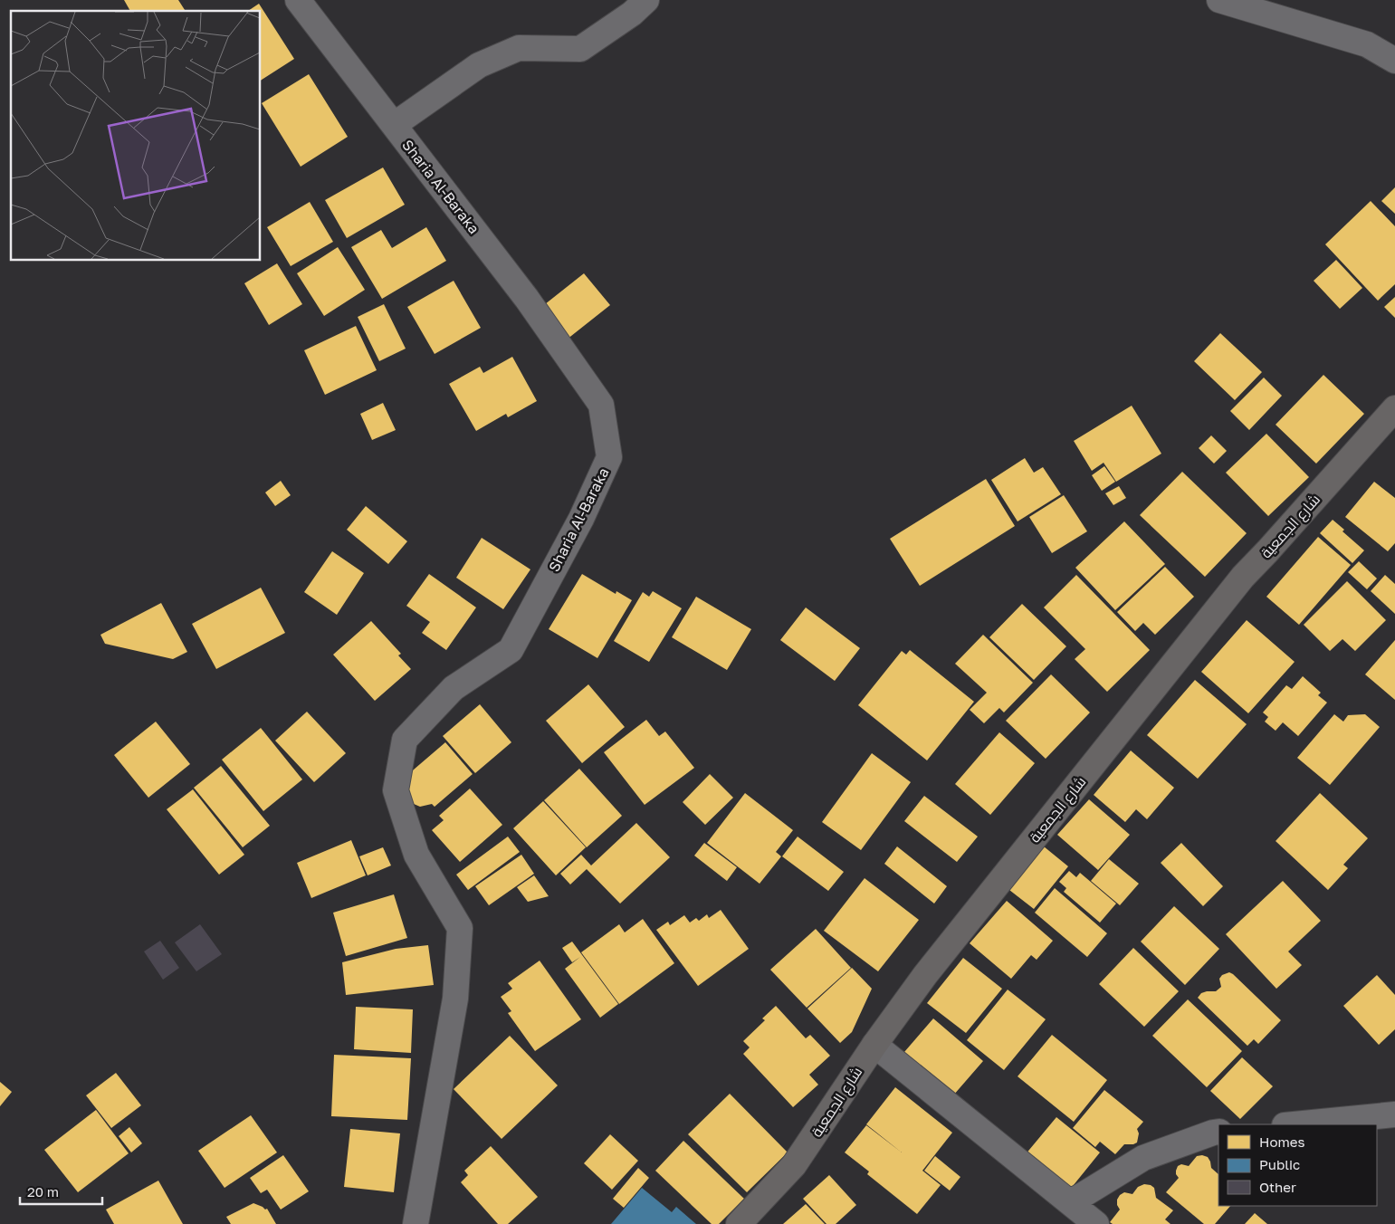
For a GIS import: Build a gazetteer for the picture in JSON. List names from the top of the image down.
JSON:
{
  "streets": {
    "street": ["Sharia Al-Baraka", "شارع الجمعية"]
  },
  "legend": ["Homes", "Public", "Other"],
  "scale_bar": "20 m"
}
